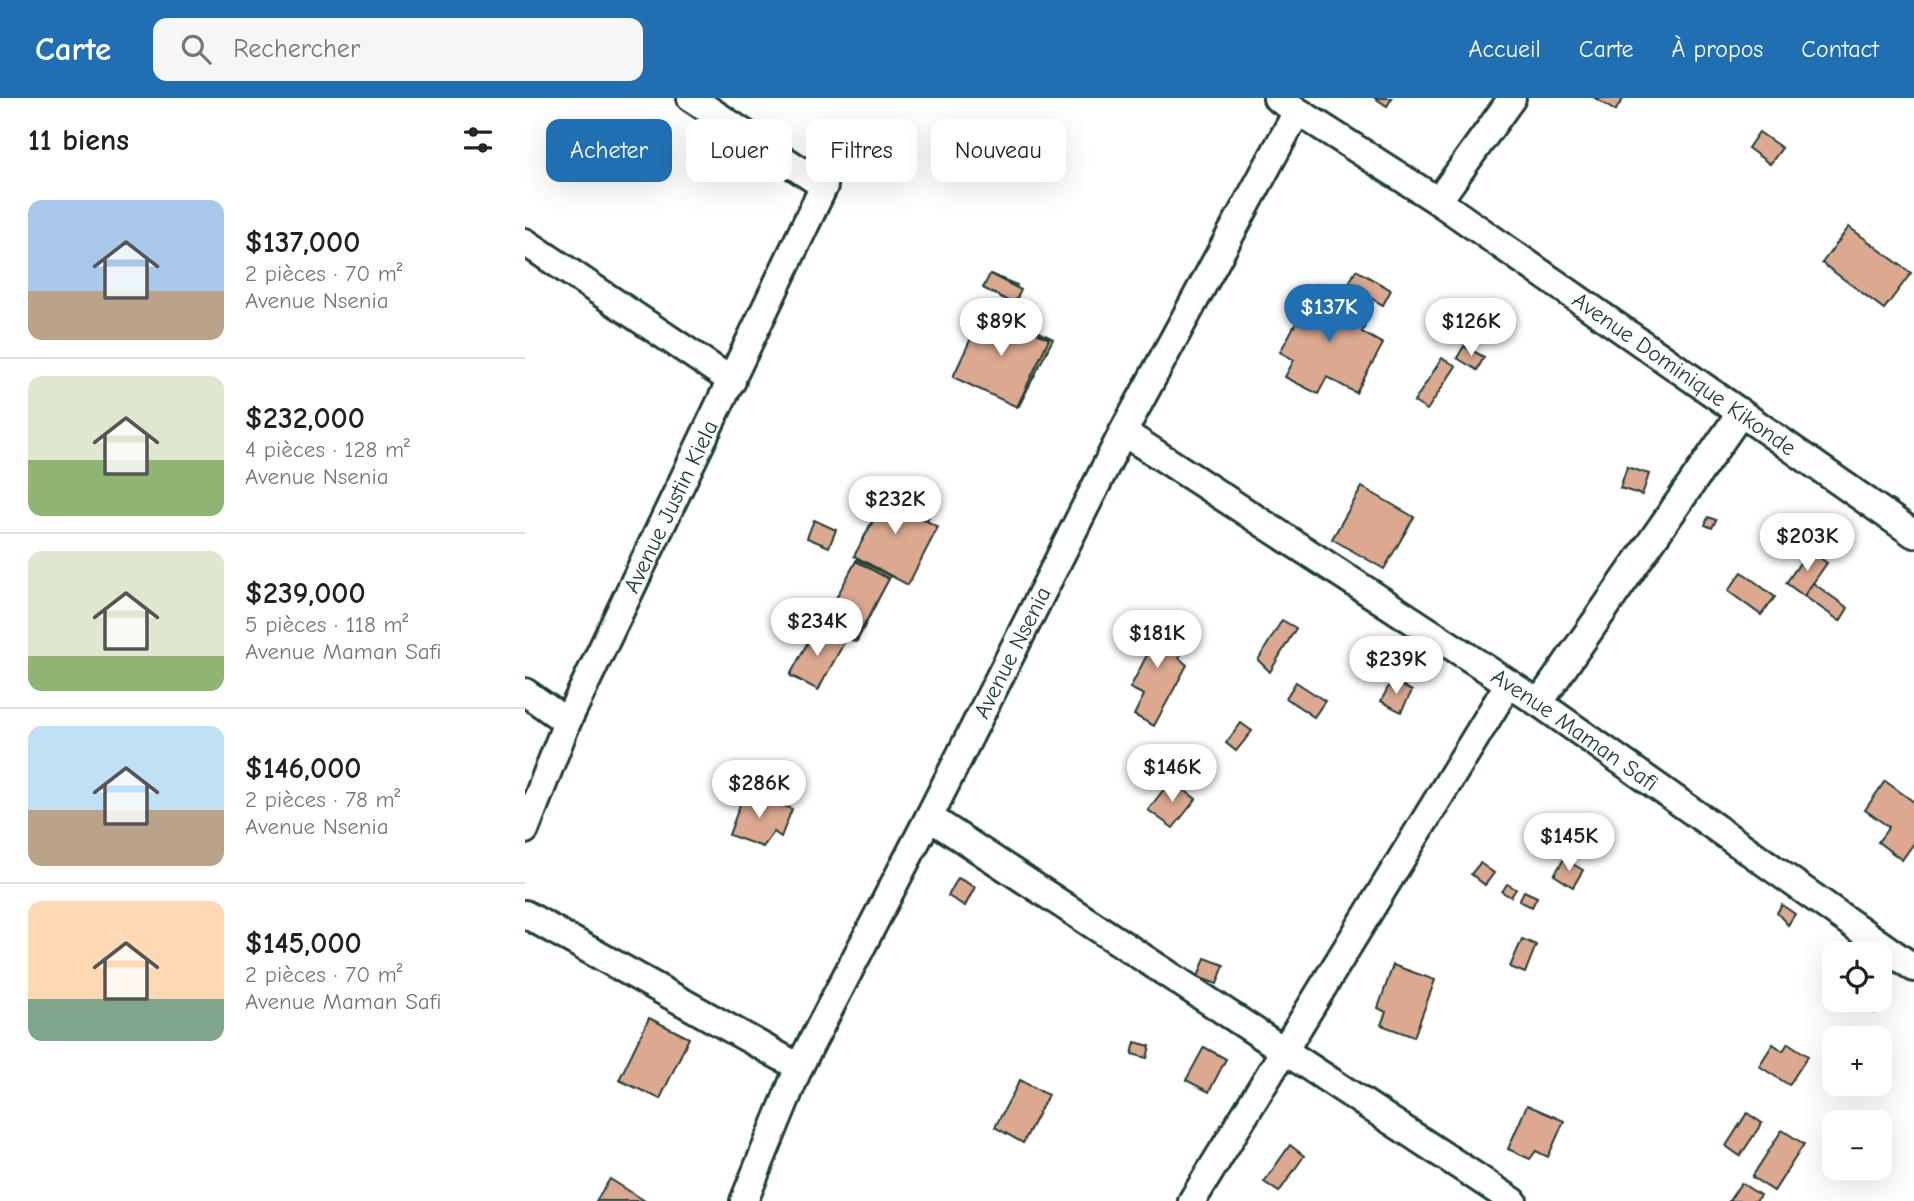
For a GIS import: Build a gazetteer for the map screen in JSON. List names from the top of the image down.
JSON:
{
  "streets": {
    "street": [
      "Avenue Dominique Kikonde",
      "Avenue Justin Kiela",
      "Avenue Nsenia",
      "Avenue Maman Safi"
    ]
  },
  "crossings": [
    ["Avenue Dominique Kikonde", "Avenue Nsenia"],
    ["Avenue Nsenia", "Avenue Maman Safi"]
  ],
  "page": {
    "header": "Carte",
    "search": "Rechercher",
    "nav": [
      "Accueil",
      "Carte",
      "À propos",
      "Contact"
    ],
    "heading": "11 biens",
    "chip": [
      "Acheter",
      "Louer",
      "Filtres",
      "Nouveau"
    ],
    "list": [
      {
        "name": "$137,000",
        "note": "2 pièces · 70 m² · Avenue Nsenia"
      },
      {
        "name": "$232,000",
        "note": "4 pièces · 128 m² · Avenue Nsenia"
      },
      {
        "name": "$239,000",
        "note": "5 pièces · 118 m² · Avenue Maman Safi"
      },
      {
        "name": "$146,000",
        "note": "2 pièces · 78 m² · Avenue Nsenia"
      },
      {
        "name": "$145,000",
        "note": "2 pièces · 70 m² · Avenue Maman Safi"
      }
    ],
    "price": [
      "$137K",
      "$89K",
      "$126K",
      "$232K",
      "$203K",
      "$234K",
      "$181K",
      "$239K",
      "$146K",
      "$286K",
      "$145K"
    ],
    "map_buttons": ["+", "−"]
  }
}
